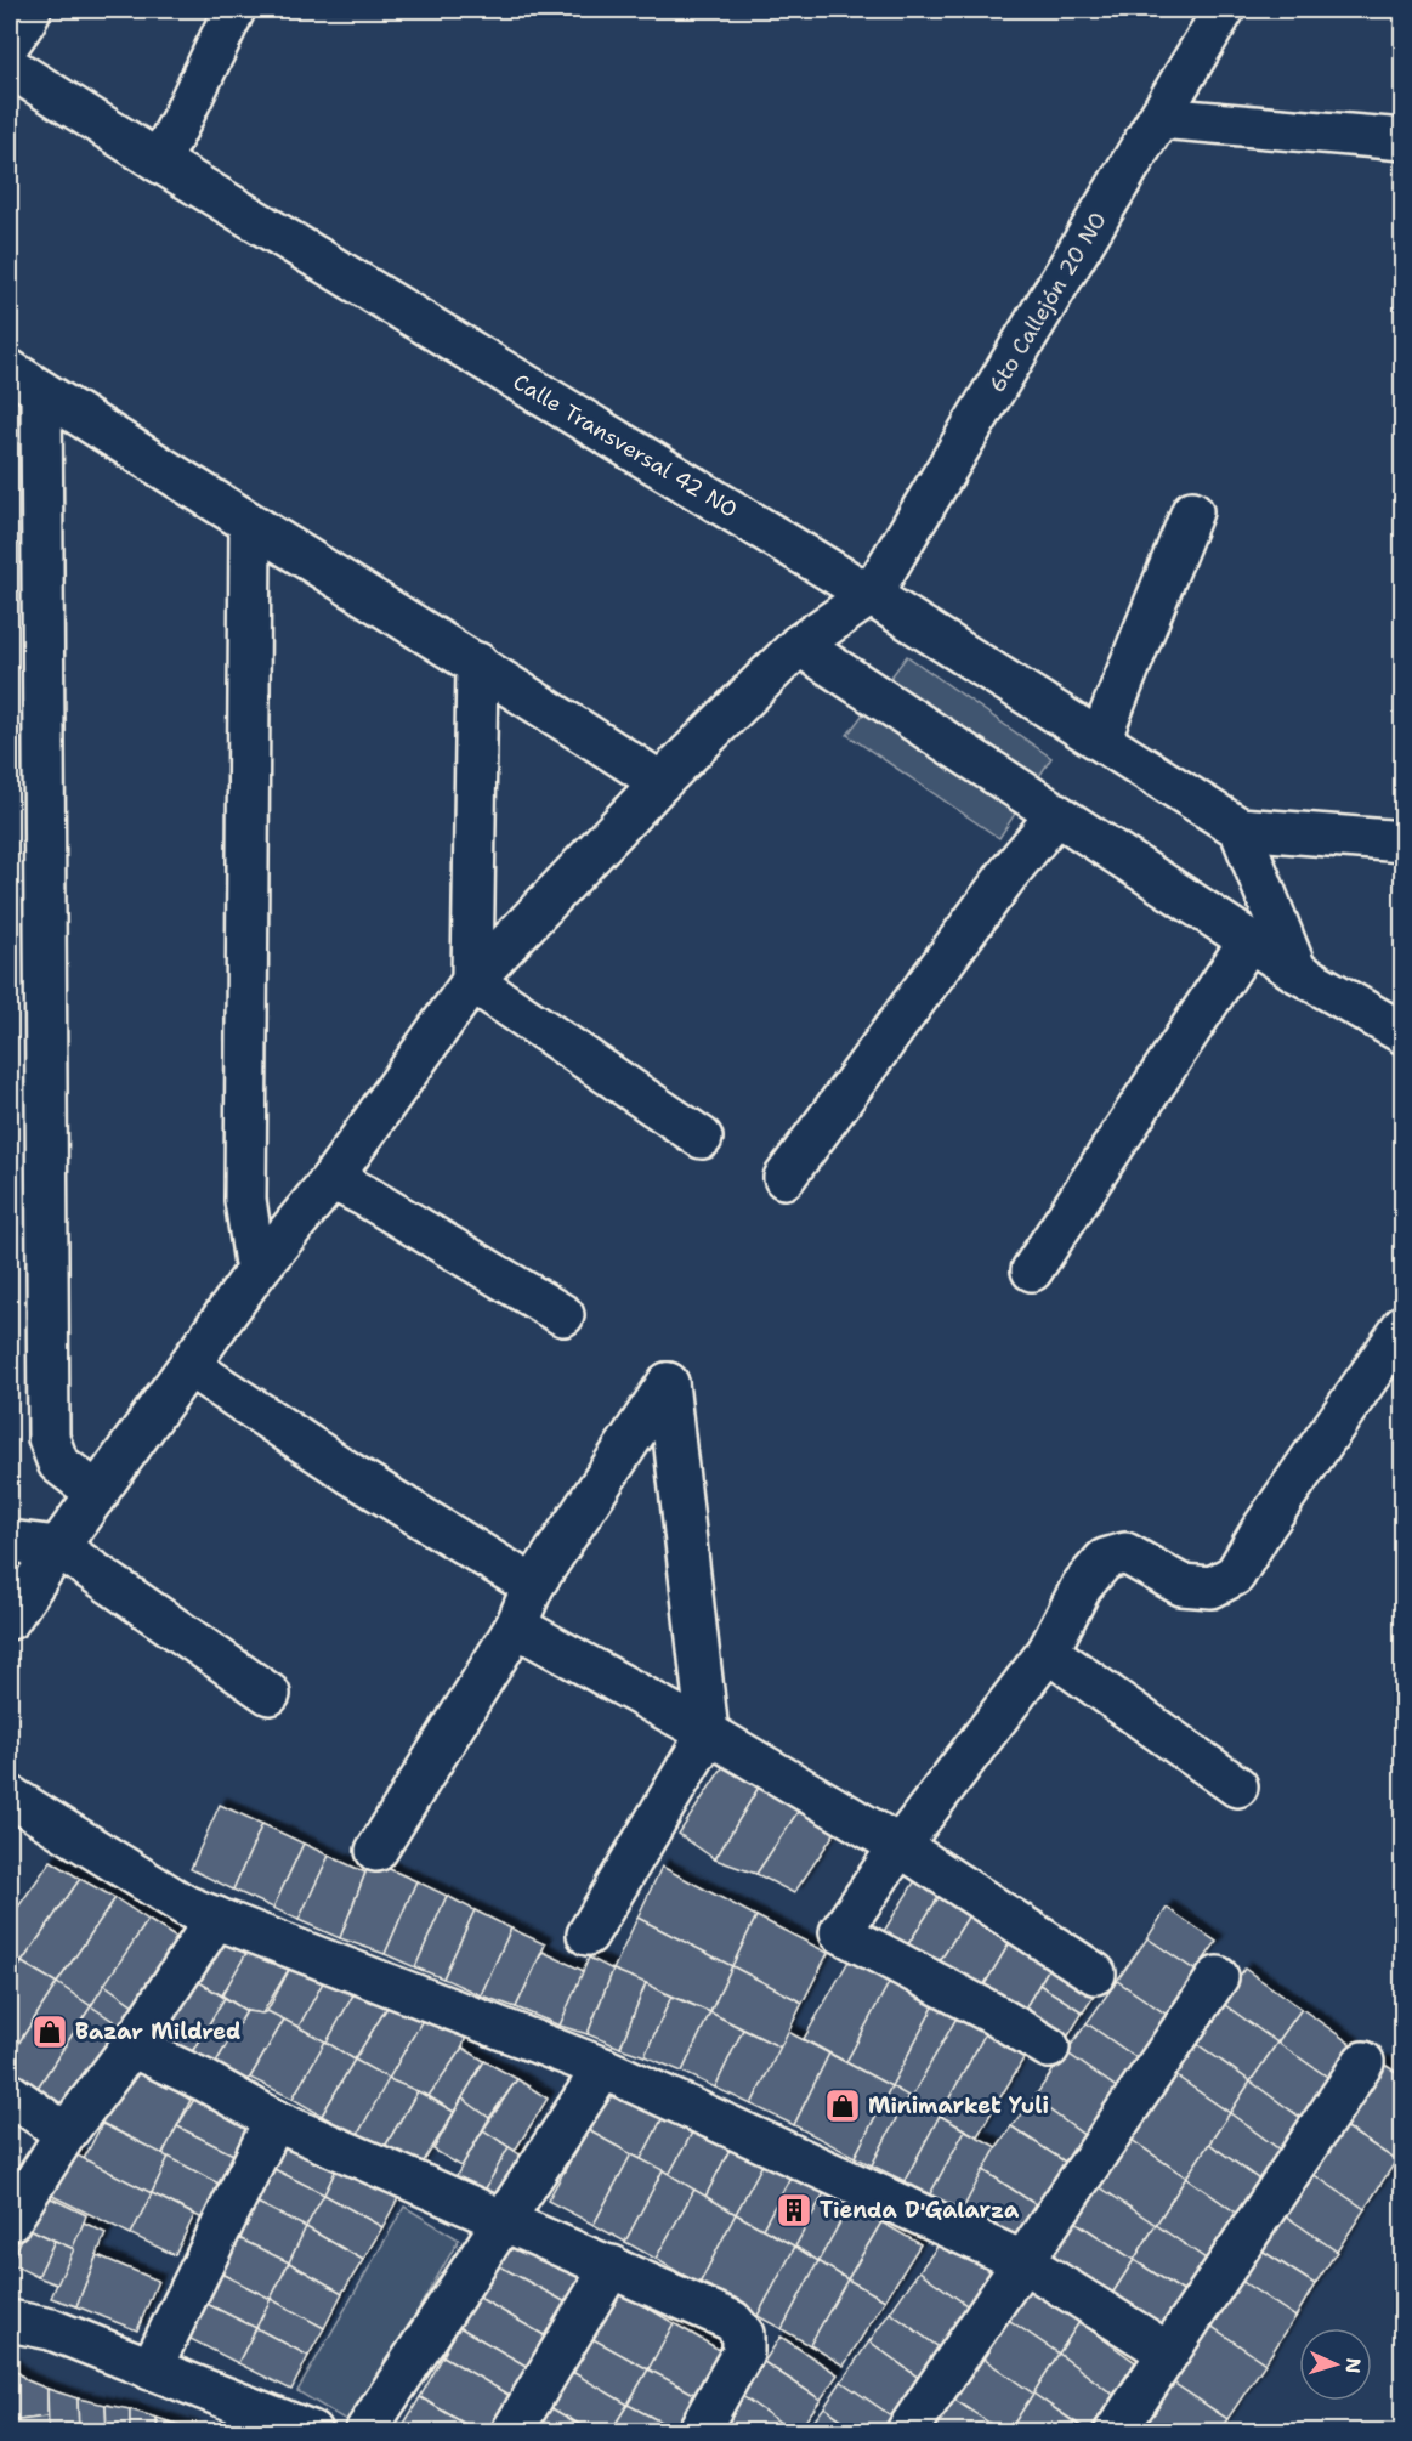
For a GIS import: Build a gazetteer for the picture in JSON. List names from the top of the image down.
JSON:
{
  "streets": {
    "street": ["6to Callejón 20 NO", "Calle Transversal 42 NO"]
  },
  "crossings": [
    ["6to Callejón 20 NO", "Calle Transversal 42 NO"]
  ],
  "places": {
    "shop": ["Bazar Mildred", "Minimarket Yuli"],
    "building": ["Tienda D'Galarza"]
  },
  "north": "right"
}
